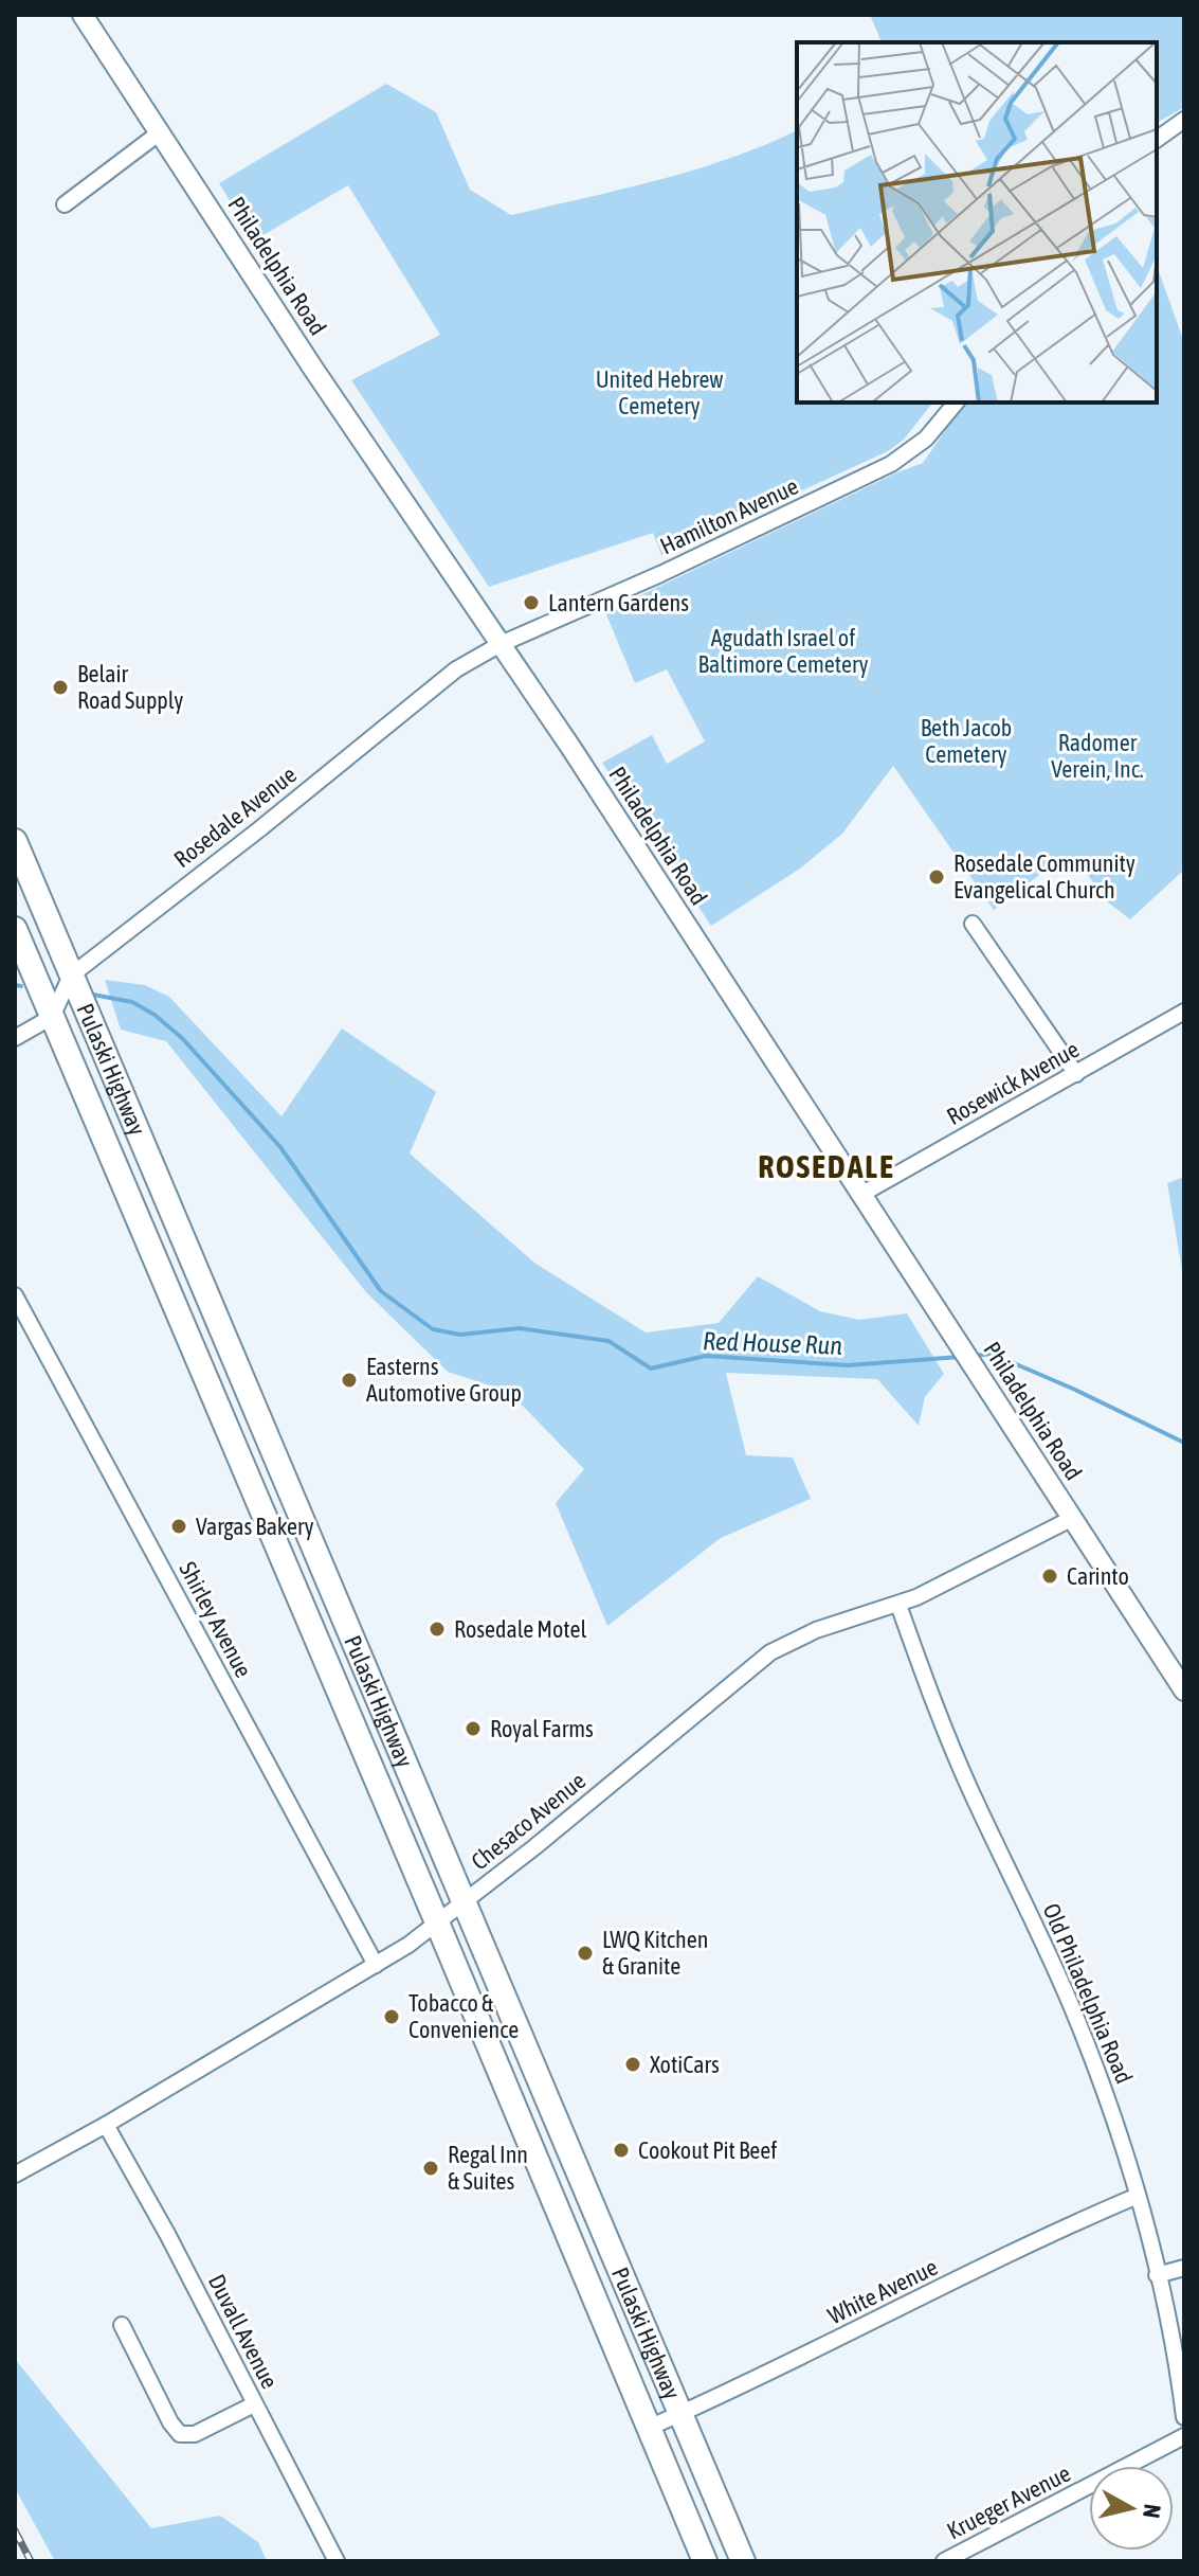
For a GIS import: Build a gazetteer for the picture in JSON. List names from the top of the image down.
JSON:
{
  "streets": {
    "highway": ["Pulaski Highway"],
    "main road": ["Philadelphia Road"],
    "street": [
      "Hamilton Avenue",
      "Rosedale Avenue",
      "Rosewick Avenue",
      "Shirley Avenue",
      "Chesaco Avenue",
      "Old Philadelphia Road",
      "White Avenue",
      "Duvall Avenue",
      "Krueger Avenue"
    ]
  },
  "crossings": [
    ["Philadelphia Road", "Hamilton Avenue"],
    ["Philadelphia Road", "Rosedale Avenue"],
    ["Philadelphia Road", "Rosewick Avenue"],
    ["Philadelphia Road", "Chesaco Avenue"],
    ["Hamilton Avenue", "Rosedale Avenue"],
    ["Rosedale Avenue", "Pulaski Highway"],
    ["Pulaski Highway", "Chesaco Avenue"],
    ["Pulaski Highway", "White Avenue"],
    ["Shirley Avenue", "Chesaco Avenue"],
    ["Chesaco Avenue", "Old Philadelphia Road"],
    ["Chesaco Avenue", "Duvall Avenue"],
    ["Old Philadelphia Road", "White Avenue"]
  ],
  "districts": ["ROSEDALE"],
  "water": ["Red House Run"],
  "parks": [
    "United Hebrew Cemetery",
    "Agudath Israel of Baltimore Cemetery",
    "Beth Jacob Cemetery",
    "Radomer Verein, Inc."
  ],
  "places": [
    "Lantern Gardens",
    "Belair Road Supply",
    "Rosedale Community Evangelical Church",
    "Easterns Automotive Group",
    "Vargas Bakery",
    "Carinto",
    "Rosedale Motel",
    "Royal Farms",
    "LWQ Kitchen & Granite",
    "Tobacco & Convenience",
    "XotiCars",
    "Cookout Pit Beef",
    "Regal Inn & Suites"
  ],
  "north": "right"
}
